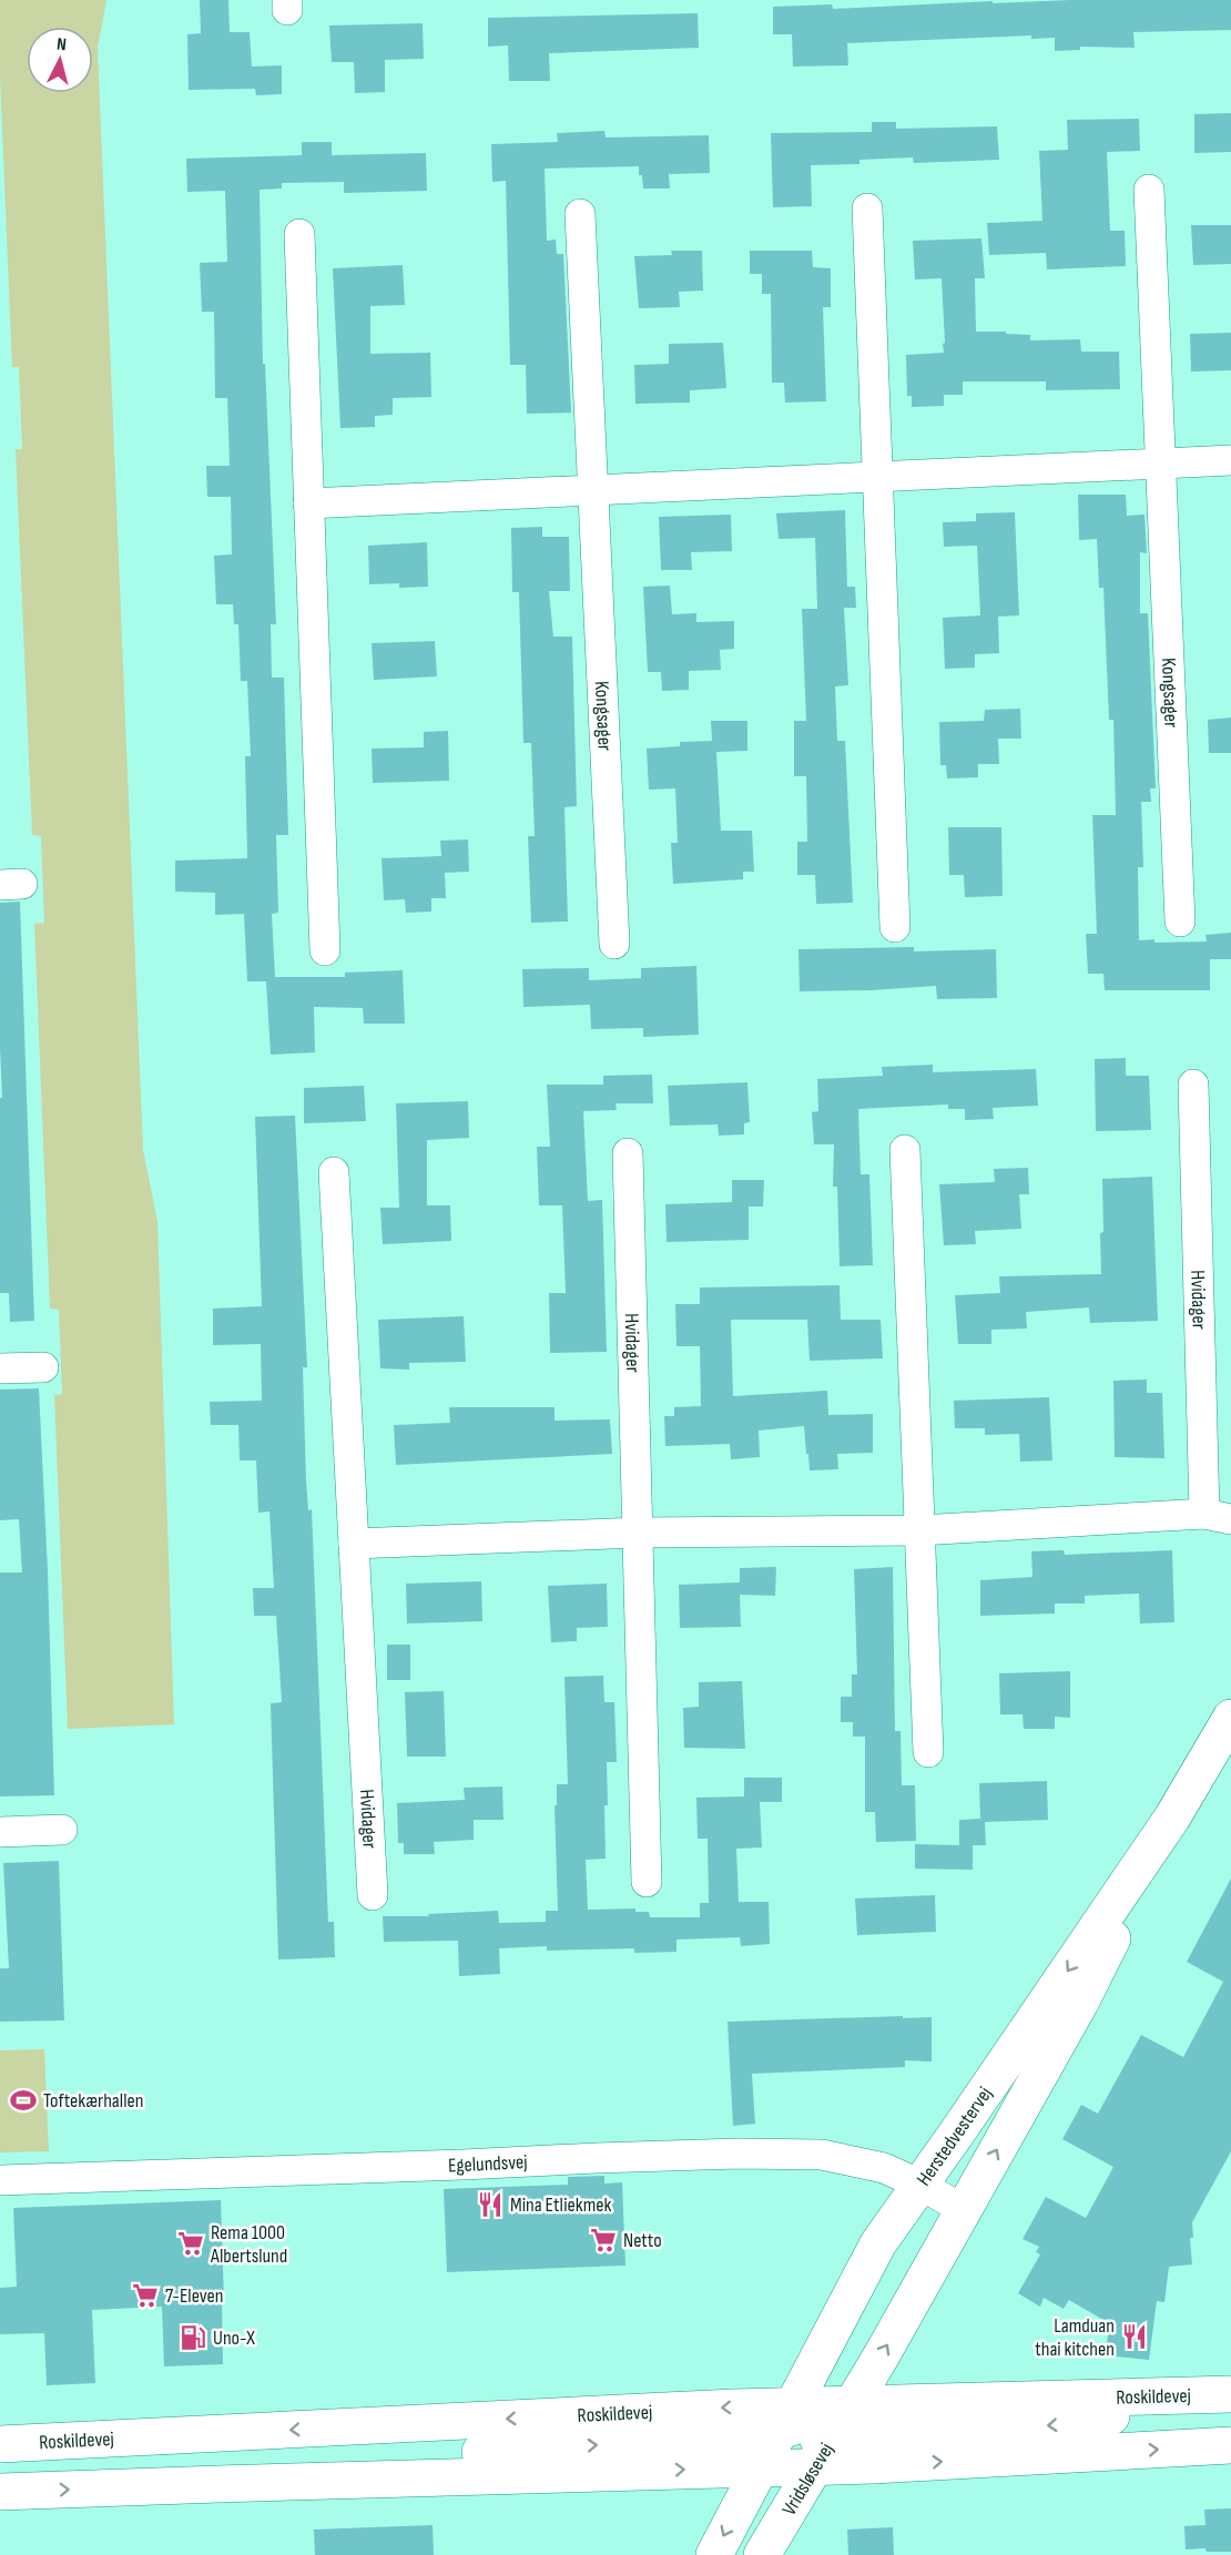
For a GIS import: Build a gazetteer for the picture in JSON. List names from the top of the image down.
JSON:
{
  "streets": {
    "main road": ["Herstedvestervej", "Roskildevej", "Vridsløsevej"],
    "street": ["Kongsager", "Hvidager", "Egelundsvej"]
  },
  "crossings": [
    ["Herstedvestervej", "Egelundsvej"],
    ["Herstedvestervej", "Roskildevej"],
    ["Herstedvestervej", "Vridsløsevej"],
    ["Roskildevej", "Vridsløsevej"]
  ],
  "places": {
    "sports": ["Toftekærhallen"],
    "restaurant": ["Mina Etliekmek", "Lamduan thai kitchen"],
    "supermarket": ["Netto", "Rema 1000 Albertslund", "7-Eleven"],
    "fuel station": ["Uno-X"]
  },
  "north": "top"
}
